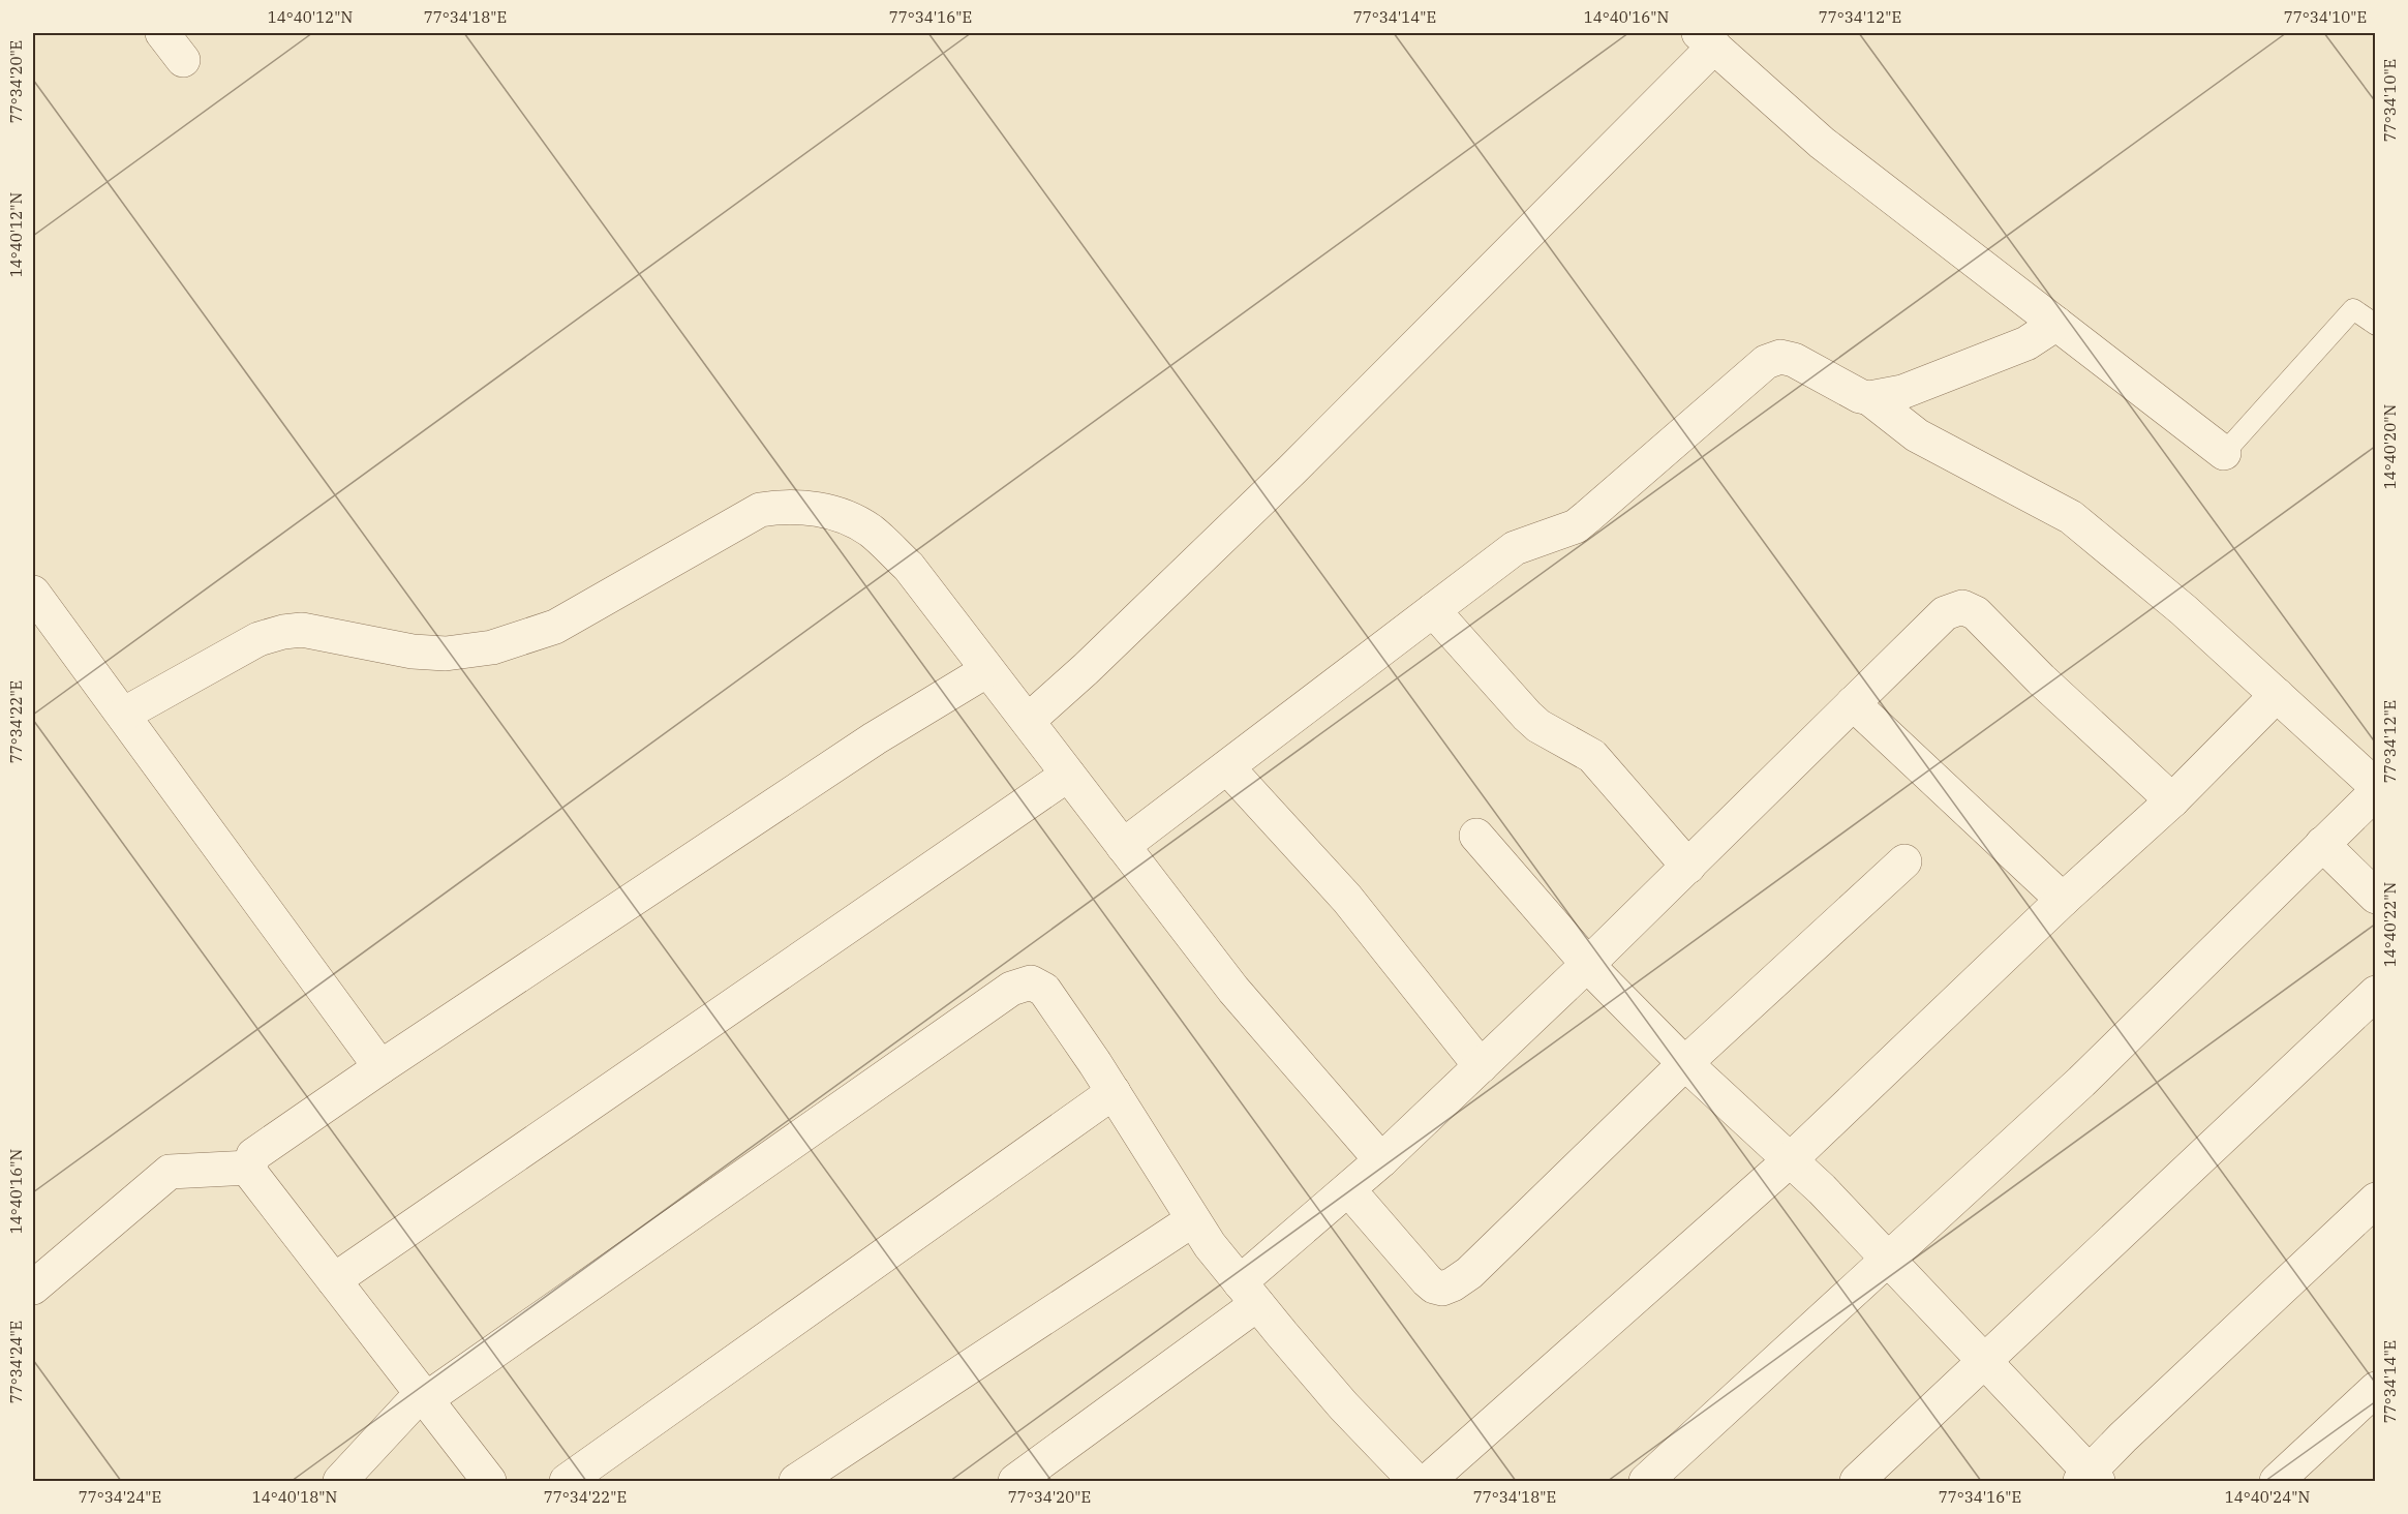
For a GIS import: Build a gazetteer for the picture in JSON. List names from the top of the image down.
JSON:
{
  "coordinates": [
    "14°40'12\"N",
    "77°34'18\"E",
    "77°34'16\"E",
    "77°34'14\"E",
    "14°40'16\"N",
    "77°34'12\"E",
    "77°34'10\"E",
    "77°34'20\"E",
    "14°40'20\"N",
    "77°34'22\"E",
    "14°40'22\"N",
    "77°34'24\"E",
    "14°40'18\"N",
    "14°40'24\"N"
  ]
}
